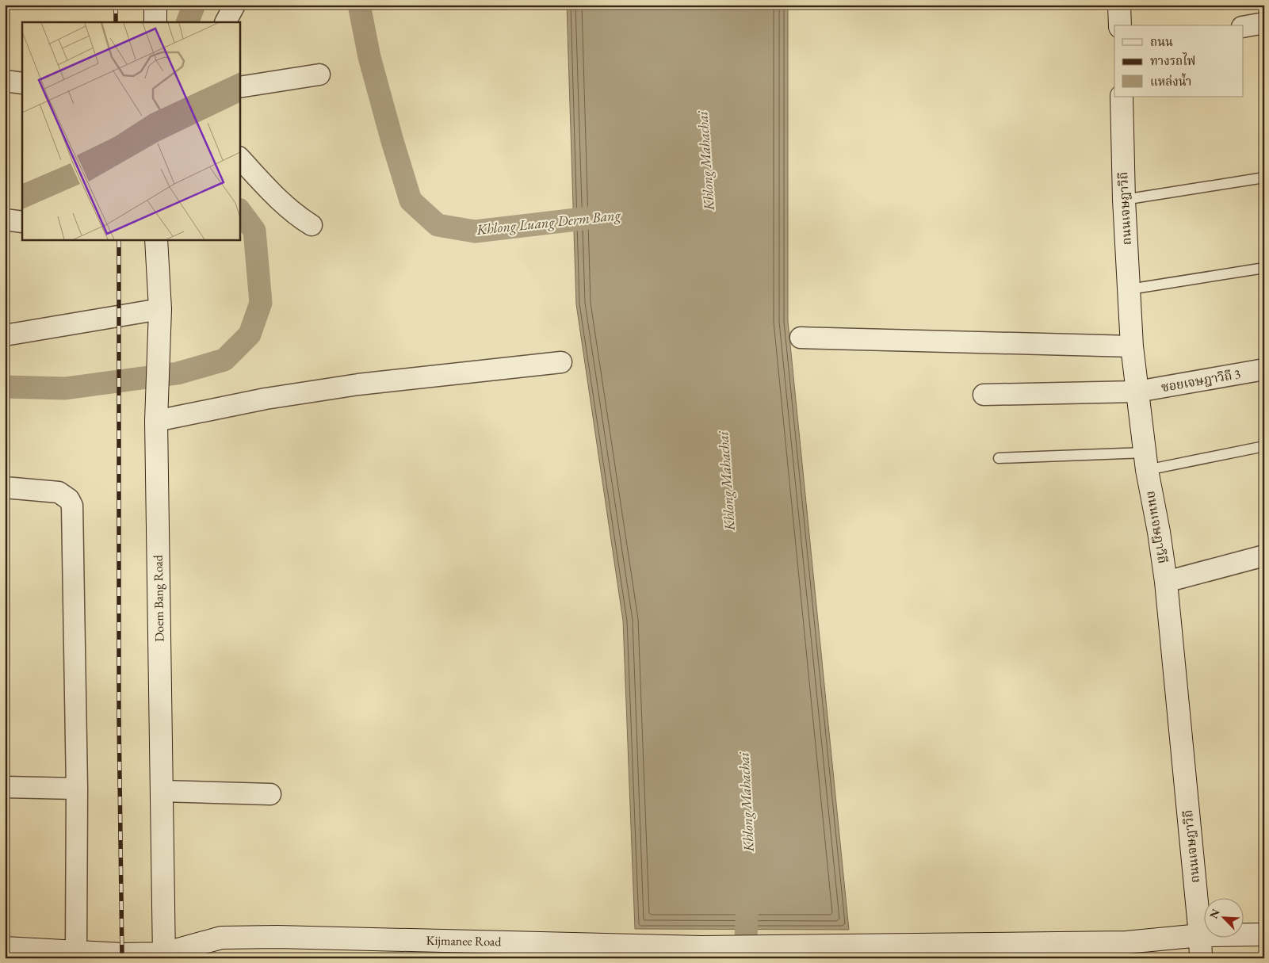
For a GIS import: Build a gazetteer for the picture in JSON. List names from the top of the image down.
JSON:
{
  "streets": {
    "street": [
      "ถนนเจษฎาวิถี",
      "ซอยเจษฎาวิถี 3",
      "Doem Bang Road",
      "Kijmanee Road"
    ]
  },
  "crossings": [
    ["ถนนเจษฎาวิถี", "ซอยเจษฎาวิถี 3"],
    ["ถนนเจษฎาวิถี", "Kijmanee Road"],
    ["Doem Bang Road", "Kijmanee Road"]
  ],
  "water": ["Khlong Mahachai", "Khlong Luang Derm Bang"],
  "legend": ["ถนน", "ทางรถไฟ", "แหล่งน้ำ"],
  "north": "top left"
}
